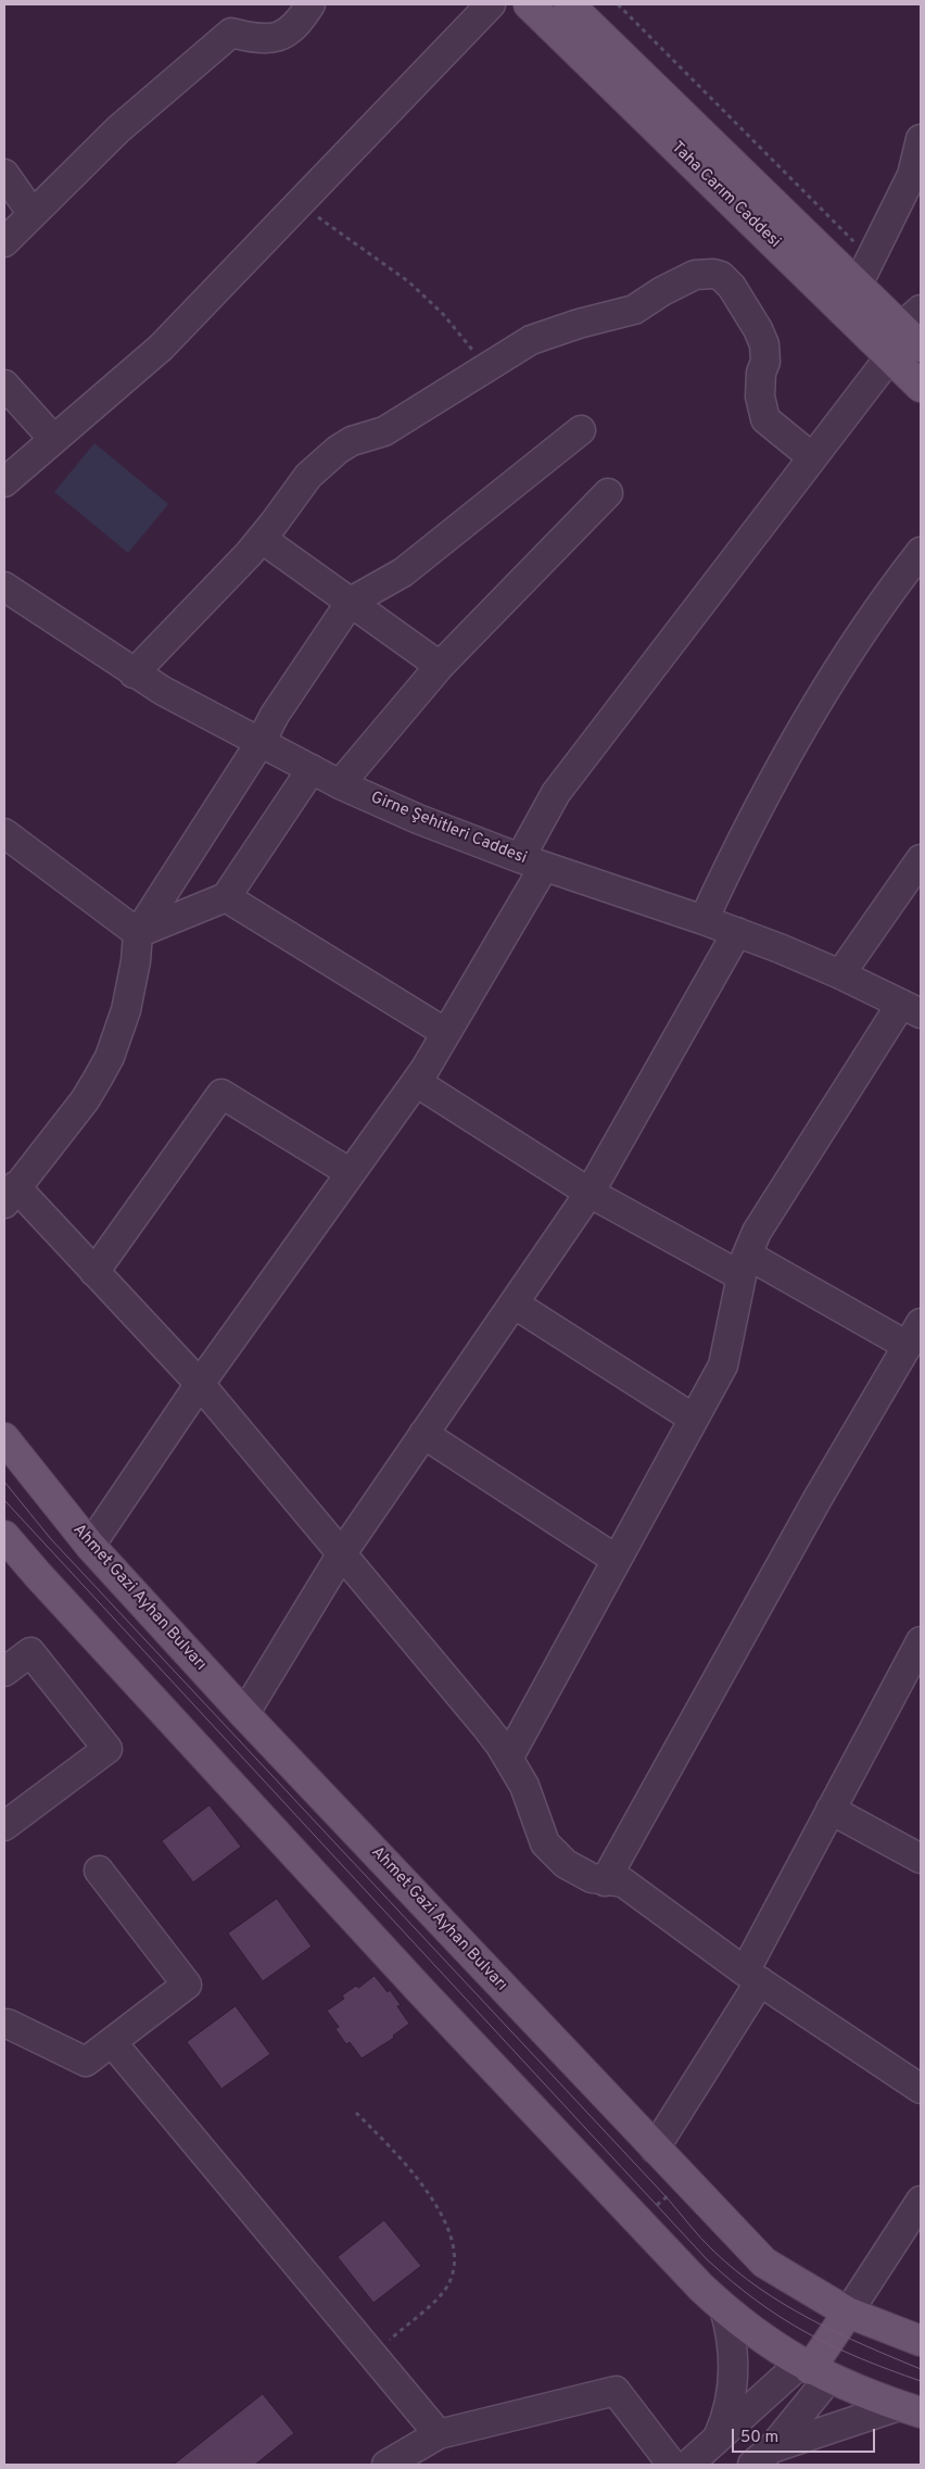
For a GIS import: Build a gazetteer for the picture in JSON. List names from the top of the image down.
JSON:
{
  "streets": {
    "main road": ["Taha Carım Caddesi", "Ahmet Gazi Ayhan Bulvarı"],
    "street": ["Girne Şehitleri Caddesi"]
  },
  "scale_bar": "50 m"
}
